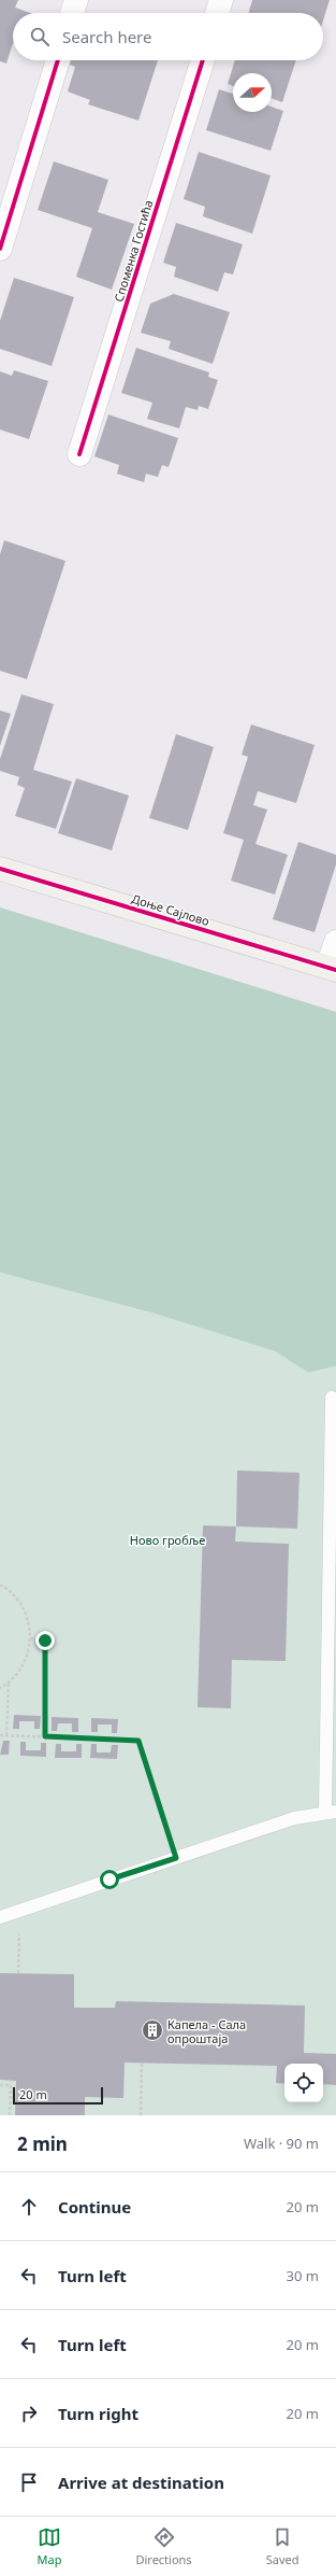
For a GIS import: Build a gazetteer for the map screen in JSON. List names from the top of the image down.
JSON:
{
  "streets": {
    "street": ["Споменка Гостића", "Доње Сајлово"]
  },
  "parks": ["Ново гробље"],
  "places": {
    "building": ["Капела - Сала опроштаја"]
  },
  "scale_bar": "20 m",
  "north": "right",
  "page": {
    "search": "Search here",
    "scale": "20 m",
    "heading": ["2 min", "Walk · 90 m"],
    "list": [
      ["Continue", "20 m"],
      ["Turn left", "30 m"],
      ["Turn left", "20 m"],
      ["Turn right", "20 m"],
      "Arrive at destination"
    ],
    "nav": ["Map", "Directions", "Saved"]
  }
}
